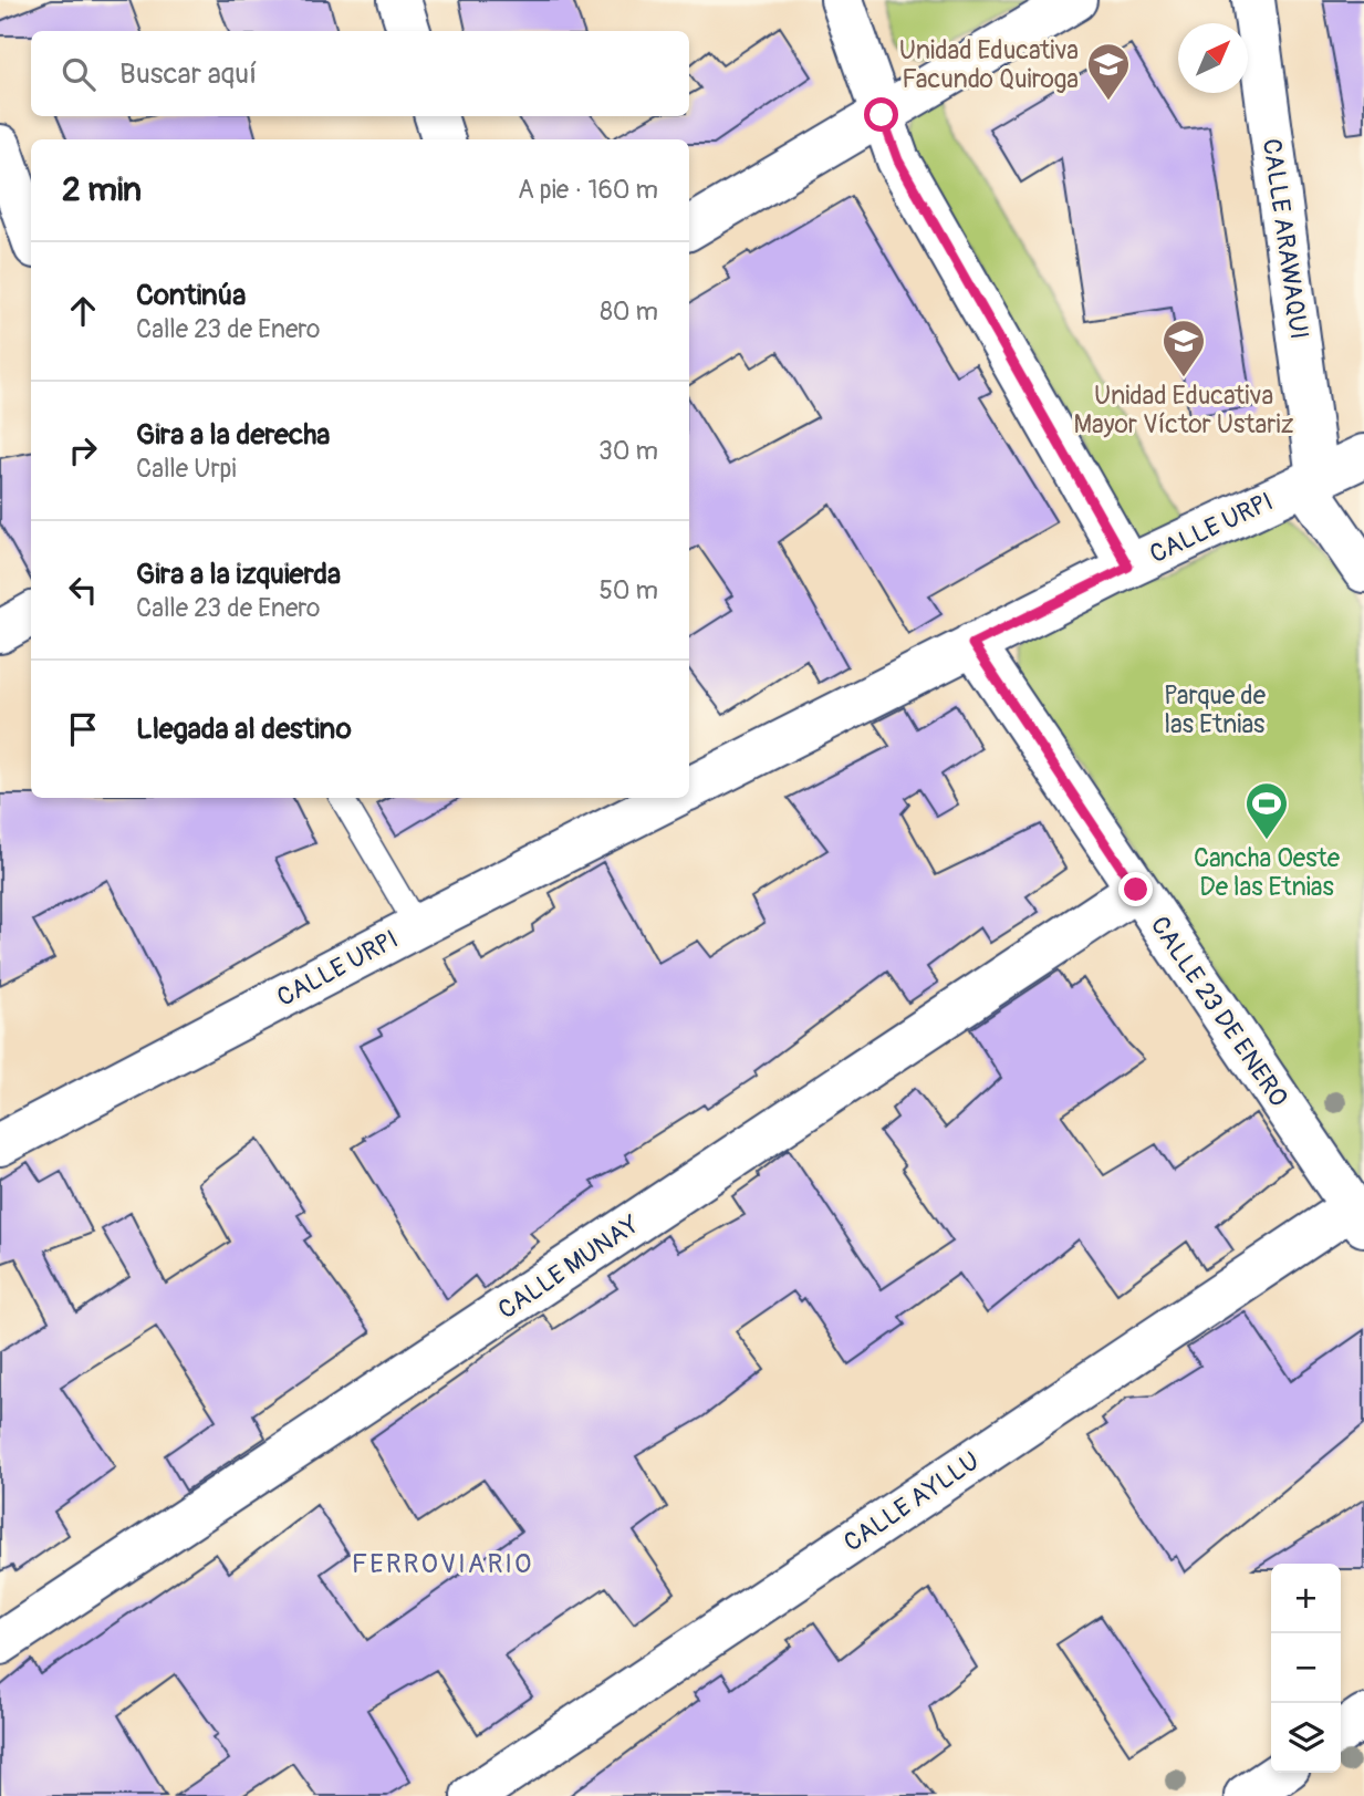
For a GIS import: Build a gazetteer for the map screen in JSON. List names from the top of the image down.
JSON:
{
  "streets": {
    "street": [
      "CALLE ARAWAQUI",
      "CALLE URPI",
      "CALLE 23 DE ENERO",
      "CALLE MUNAY",
      "CALLE AYLLU"
    ]
  },
  "crossings": [
    ["CALLE ARAWAQUI", "CALLE URPI"],
    ["CALLE URPI", "CALLE 23 DE ENERO"],
    ["CALLE 23 DE ENERO", "CALLE MUNAY"],
    ["CALLE 23 DE ENERO", "CALLE AYLLU"]
  ],
  "districts": ["FERROVIARIO"],
  "parks": ["Parque de las Etnias"],
  "places": {
    "school or university": ["Unidad Educativa Facundo Quiroga", "Unidad Educativa Mayor Víctor Ustariz"],
    "sports": ["Cancha Oeste De las Etnias"]
  },
  "north": "top right",
  "page": {
    "search": "Buscar aquí",
    "heading": ["2 min", "A pie · 160 m"],
    "list": [
      ["Continúa", "Calle 23 de Enero", "80 m"],
      ["Gira a la derecha", "Calle Urpi", "30 m"],
      ["Gira a la izquierda", "Calle 23 de Enero", "50 m"],
      "Llegada al destino"
    ],
    "map_buttons": ["+", "−"]
  }
}
